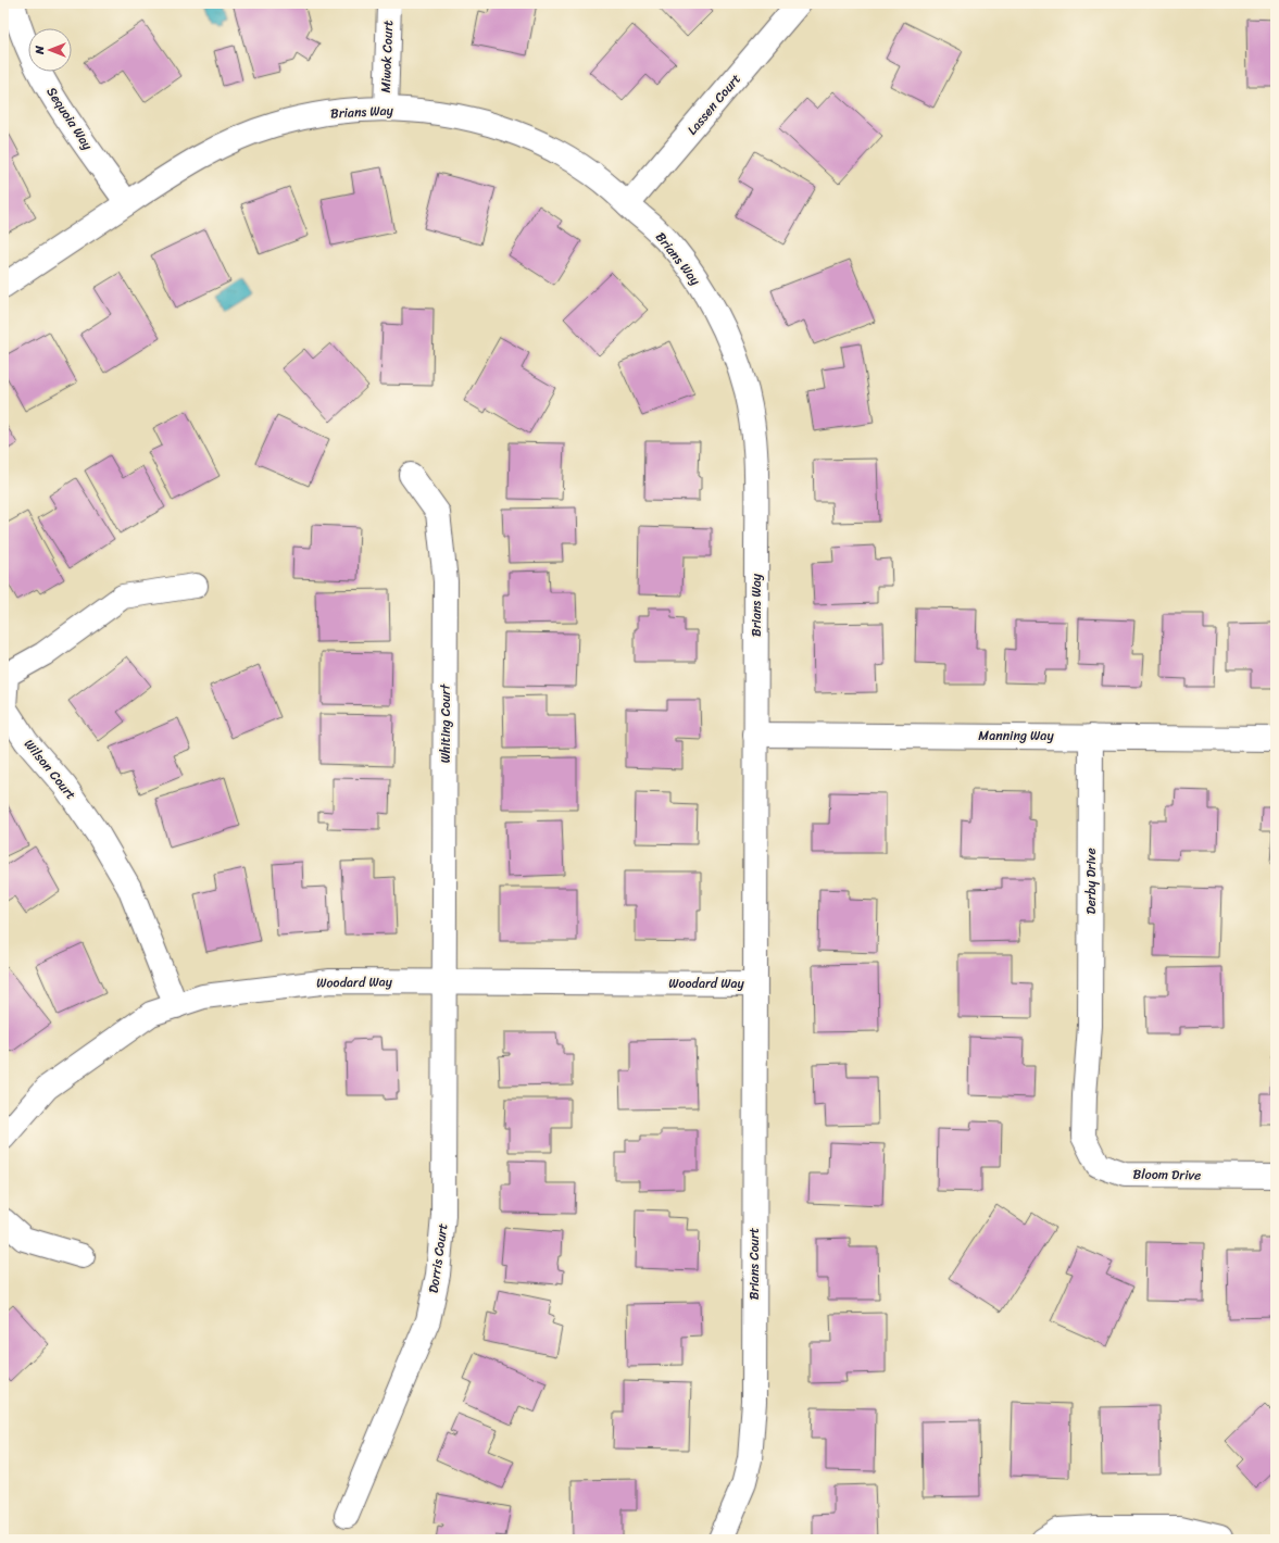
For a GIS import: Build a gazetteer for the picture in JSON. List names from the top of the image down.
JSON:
{
  "streets": {
    "street": [
      "Miwok Court",
      "Lassen Court",
      "Brians Way",
      "Sequoia Way",
      "Whiting Court",
      "Manning Way",
      "Wilson Court",
      "Derby Drive",
      "Woodard Way",
      "Bloom Drive",
      "Dorris Court",
      "Brians Court"
    ]
  },
  "crossings": [
    ["Miwok Court", "Brians Way"],
    ["Lassen Court", "Brians Way"],
    ["Brians Way", "Sequoia Way"],
    ["Brians Way", "Manning Way"],
    ["Brians Way", "Woodard Way"],
    ["Brians Way", "Brians Court"],
    ["Whiting Court", "Woodard Way"],
    ["Whiting Court", "Dorris Court"],
    ["Manning Way", "Derby Drive"],
    ["Wilson Court", "Woodard Way"],
    ["Derby Drive", "Bloom Drive"],
    ["Woodard Way", "Dorris Court"],
    ["Woodard Way", "Brians Court"]
  ],
  "north": "left"
}
